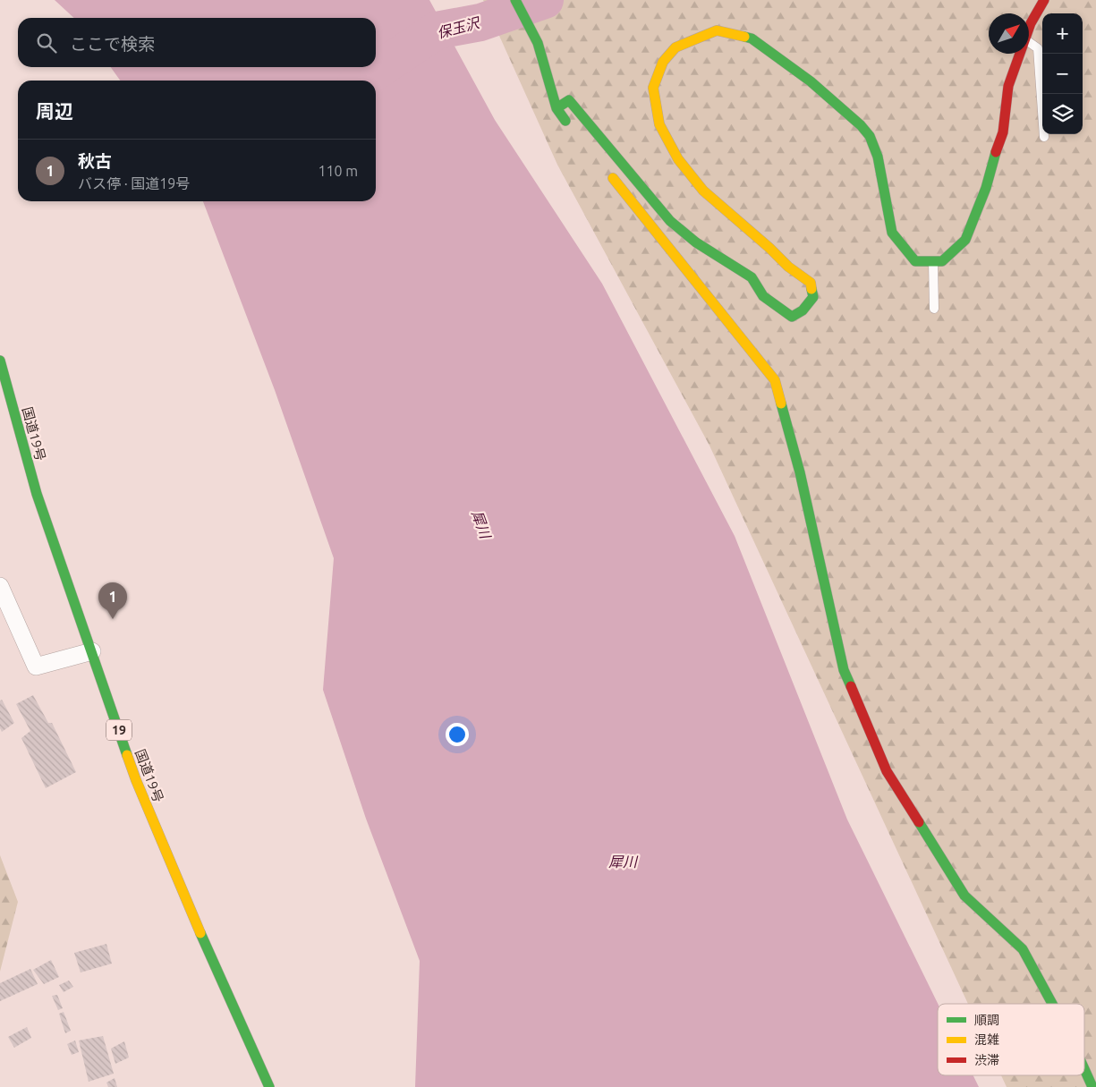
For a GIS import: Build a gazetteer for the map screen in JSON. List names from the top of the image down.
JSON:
{
  "streets": {
    "main road": ["国道19号", "19"]
  },
  "water": ["保玉沢", "犀川"],
  "legend": ["順調", "混雑", "渋滞"],
  "north": "top right",
  "page": {
    "map_buttons": ["+", "−"],
    "search": "ここで検索",
    "heading": "周辺",
    "list": [
      {
        "mark": "1",
        "name": "秋古",
        "note": "バス停 · 国道19号",
        "value": "110 m"
      }
    ],
    "pins": "1"
  }
}
